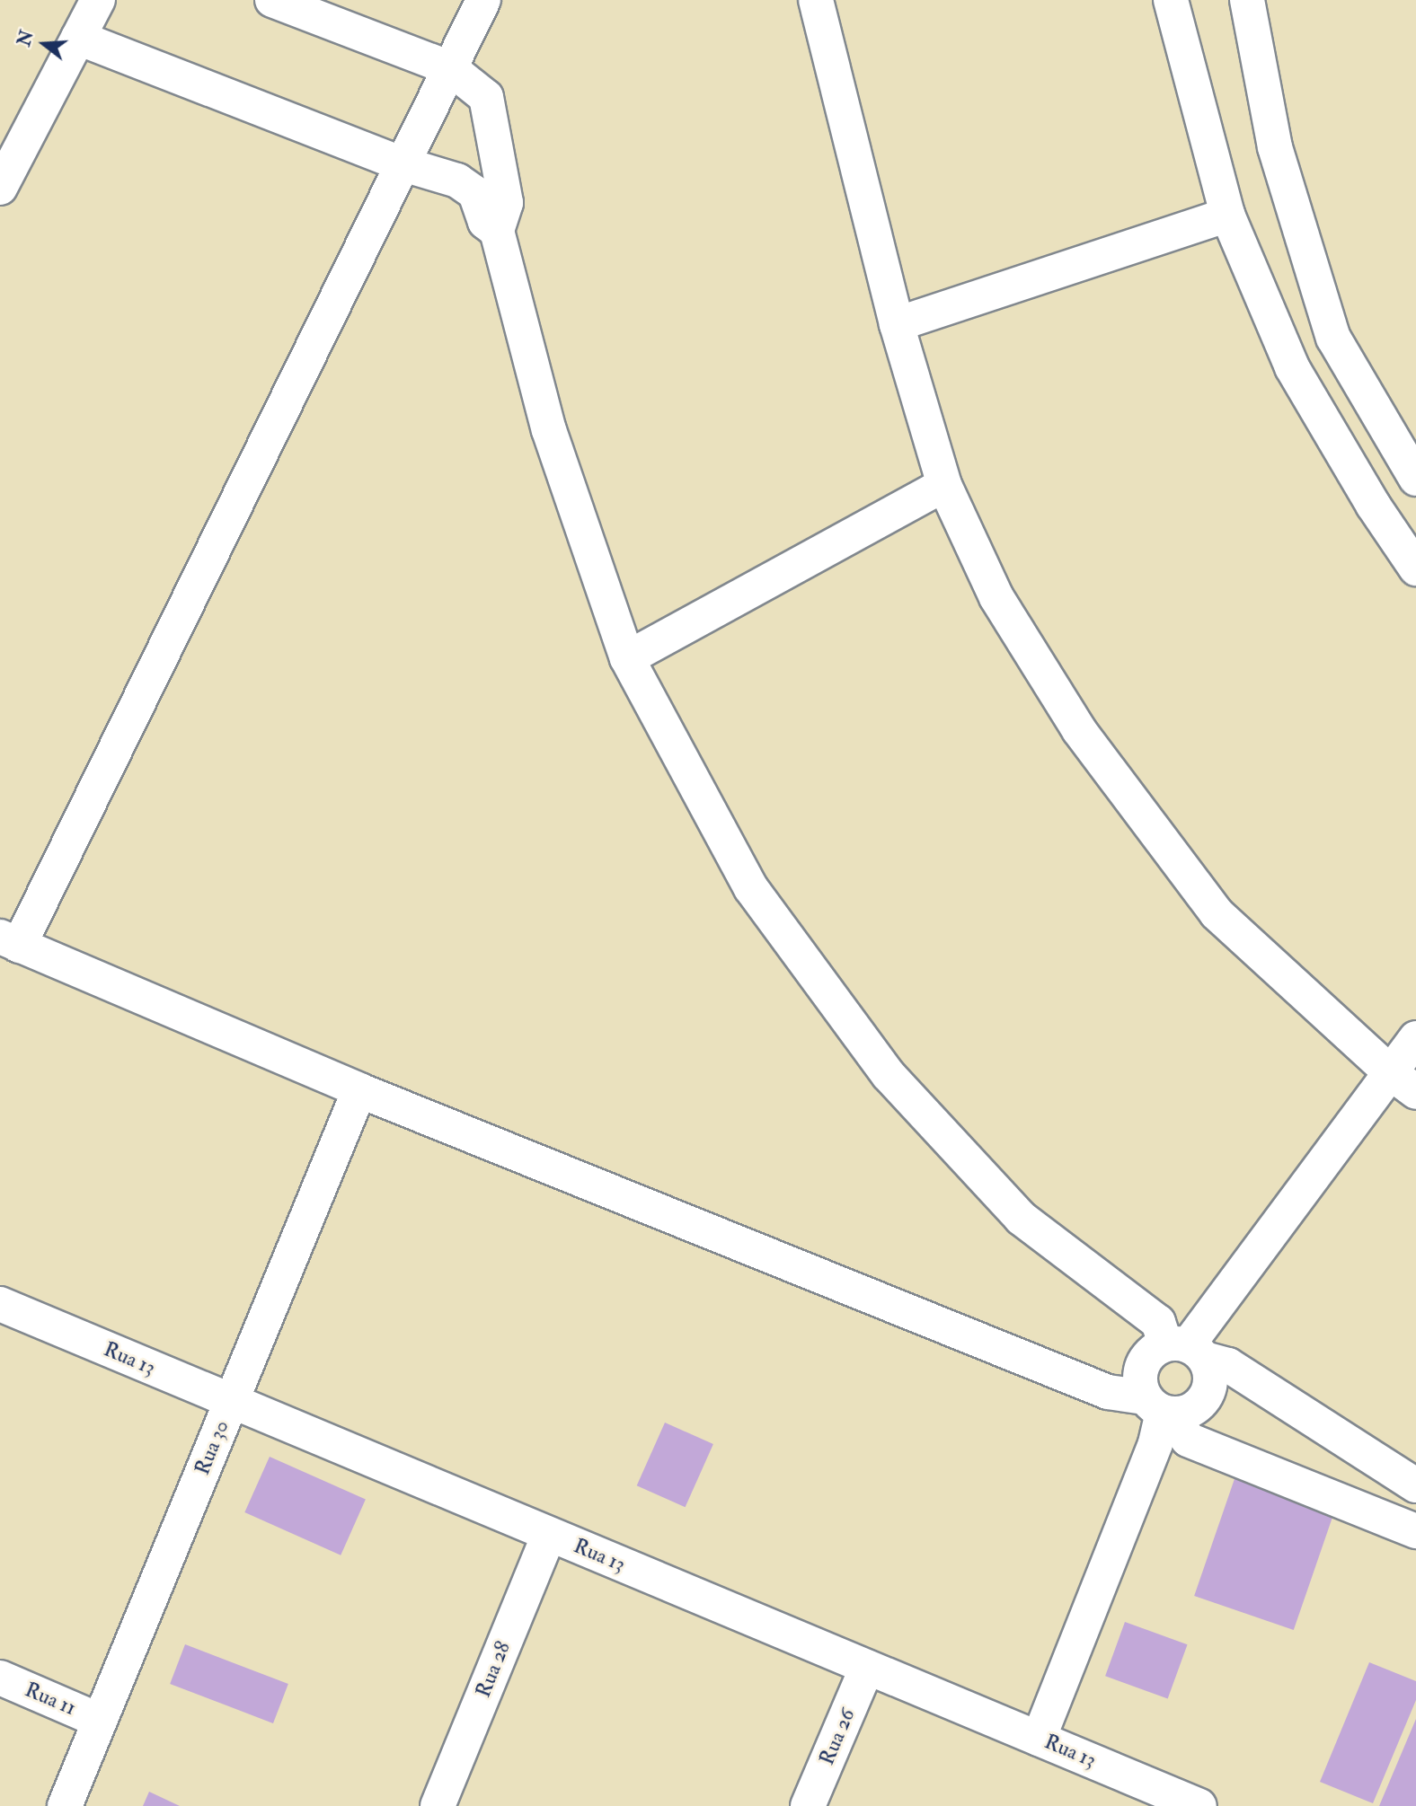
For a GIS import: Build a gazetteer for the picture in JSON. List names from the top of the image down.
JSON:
{
  "streets": {
    "street": [
      "Rua 13",
      "Rua 30",
      "Rua 28",
      "Rua 11",
      "Rua 26"
    ]
  },
  "crossings": [
    ["Rua 13", "Rua 30"],
    ["Rua 13", "Rua 28"],
    ["Rua 13", "Rua 26"],
    ["Rua 30", "Rua 11"]
  ],
  "north": "left"
}
